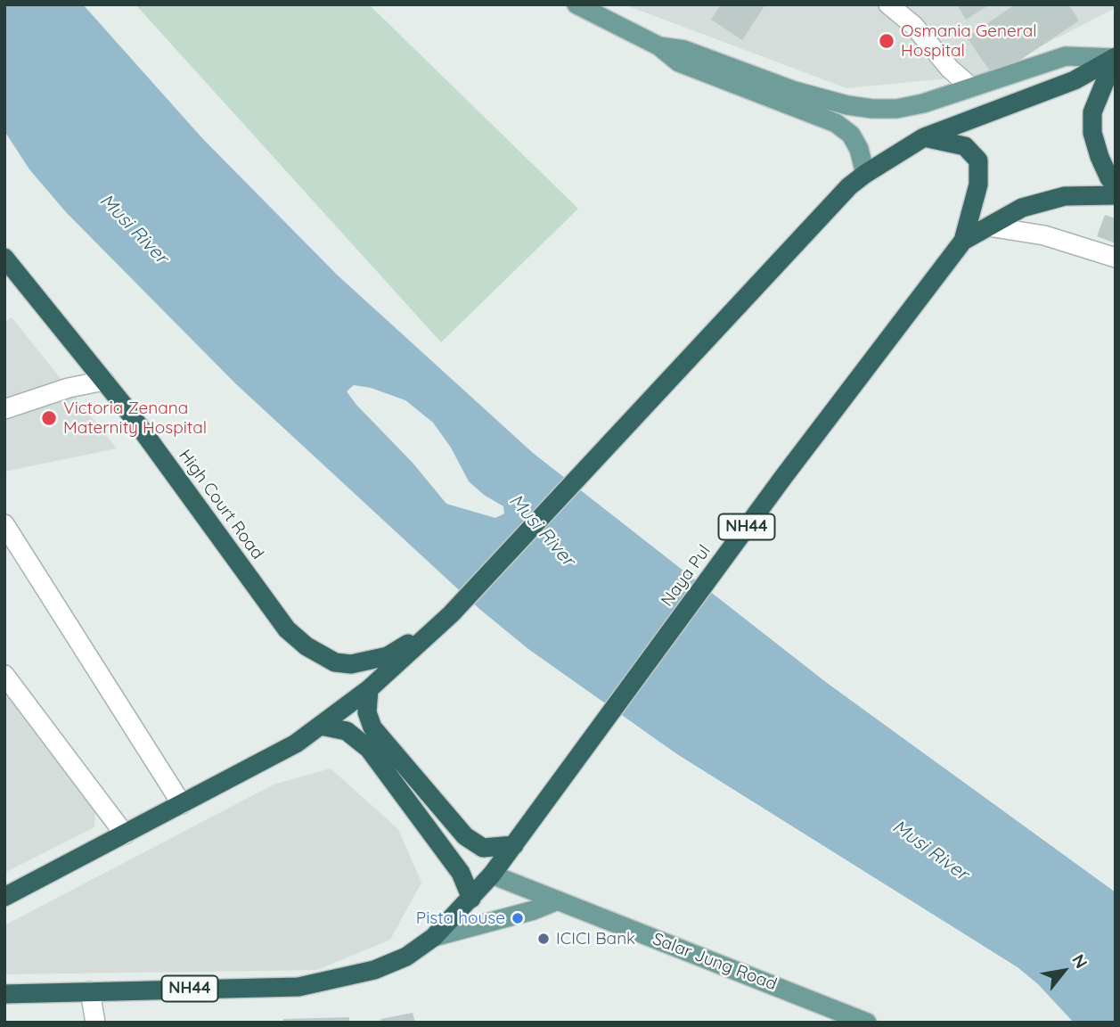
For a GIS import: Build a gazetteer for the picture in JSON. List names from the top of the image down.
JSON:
{
  "streets": {
    "highway": ["High Court Road", "NH44", "Naya Pul"],
    "main road": ["Salar Jung Road"]
  },
  "crossings": [
    ["NH44", "Naya Pul"],
    ["NH44", "Salar Jung Road"]
  ],
  "water": ["Musi River"],
  "places": [
    "Osmania General Hospital",
    "Victoria Zenana Maternity Hospital",
    "Pista house",
    "ICICI Bank"
  ],
  "north": "top right"
}
